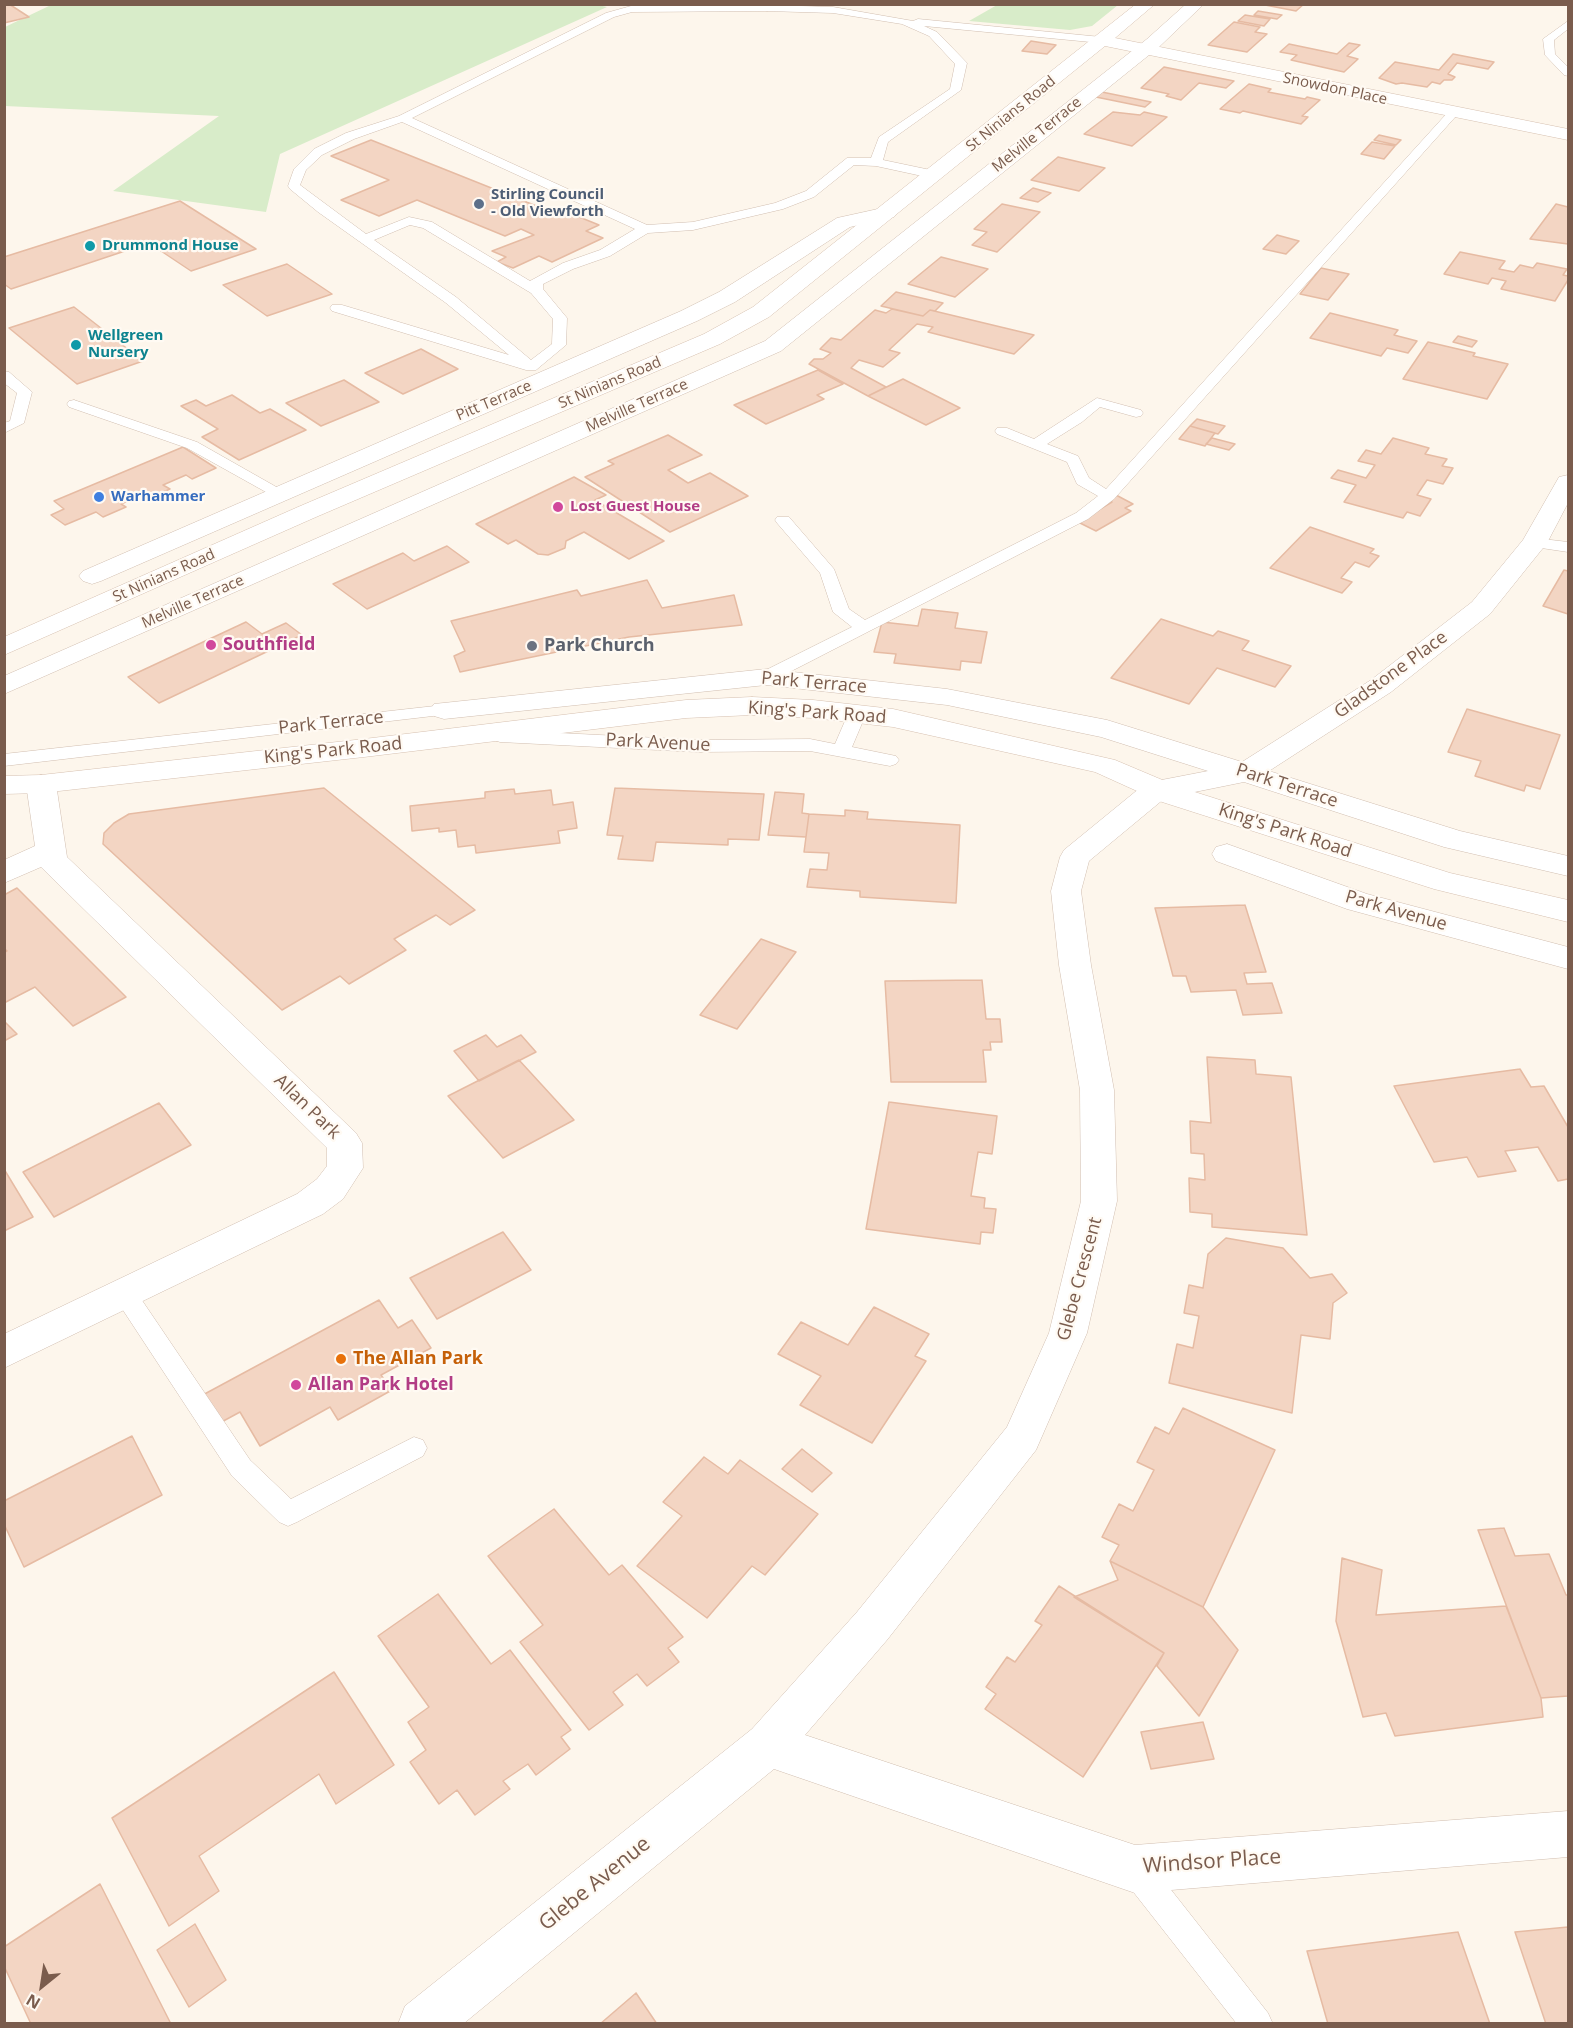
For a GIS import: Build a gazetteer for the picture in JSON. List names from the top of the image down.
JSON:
{
  "streets": {
    "street": [
      "Snowdon Place",
      "St Ninians Road",
      "Melville Terrace",
      "Pitt Terrace",
      "Gladstone Place",
      "Park Terrace",
      "King's Park Road",
      "Park Avenue",
      "Allan Park",
      "Glebe Crescent",
      "Windsor Place",
      "Glebe Avenue"
    ]
  },
  "crossings": [
    ["Snowdon Place", "St Ninians Road"],
    ["Snowdon Place", "Melville Terrace"],
    ["St Ninians Road", "Pitt Terrace"],
    ["Gladstone Place", "Park Terrace"],
    ["Gladstone Place", "King's Park Road"],
    ["Gladstone Place", "Glebe Crescent"],
    ["King's Park Road", "Park Avenue"],
    ["King's Park Road", "Allan Park"],
    ["King's Park Road", "Glebe Crescent"],
    ["Glebe Crescent", "Windsor Place"],
    ["Glebe Crescent", "Glebe Avenue"],
    ["Windsor Place", "Glebe Avenue"]
  ],
  "places": [
    "Stirling Council - Old Viewforth",
    "Drummond House",
    "Wellgreen Nursery",
    "Warhammer",
    "Lost Guest House",
    "Southfield",
    "Park Church",
    "The Allan Park",
    "Allan Park Hotel"
  ],
  "north": "bottom left"
}
